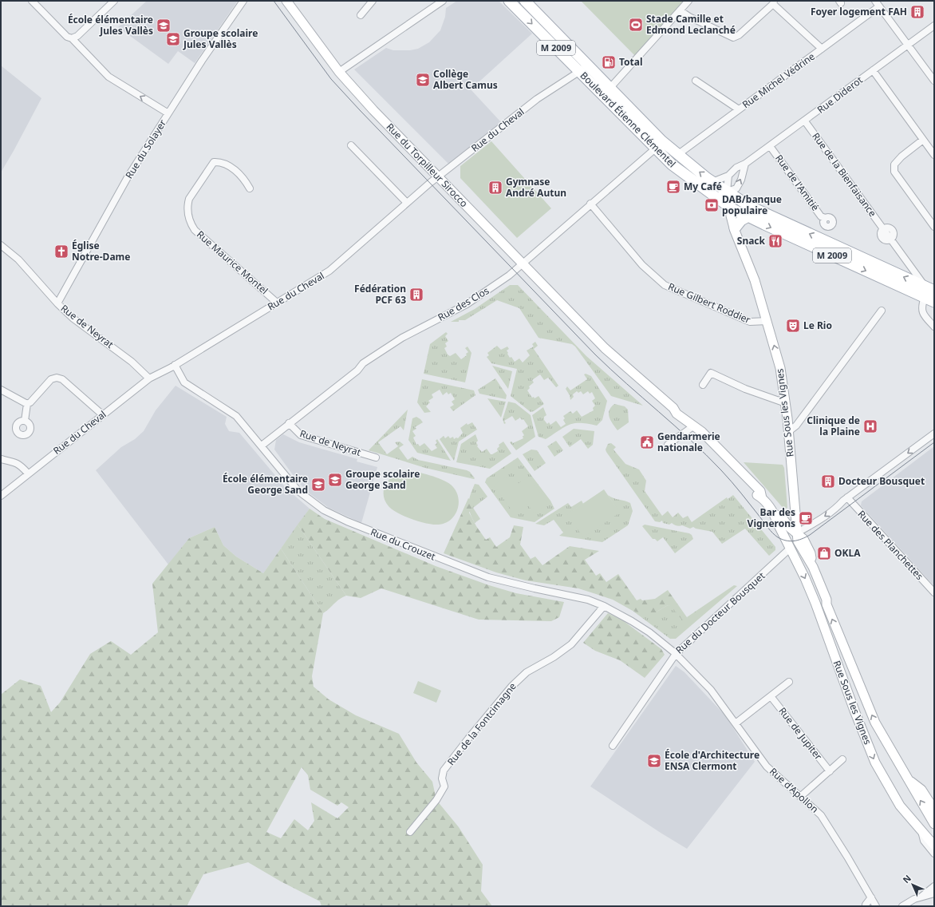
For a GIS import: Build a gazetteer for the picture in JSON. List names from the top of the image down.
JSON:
{
  "streets": {
    "main road": ["M 2009", "Boulevard Étienne Clémentel"],
    "street": [
      "Rue Michel Védrine",
      "Rue Diderot",
      "Rue du Cheval",
      "Rue du Solayer",
      "Rue du Torpilleur Sirocco",
      "Rue de la Bienfaisance",
      "Rue de l'Amitié",
      "Rue Maurice Montel",
      "Rue Gilbert Roddier",
      "Rue des Clos",
      "Rue de Neyrat",
      "Rue Sous les Vignes",
      "Rue du Crouzet",
      "Rue des Planchettes",
      "Rue du Docteur Bousquet",
      "Rue de la Fontcimagne",
      "Rue de Jupiter",
      "Rue d'Apollon"
    ]
  },
  "crossings": [
    ["Rue Michel Védrine", "Boulevard Étienne Clémentel"],
    ["Rue Diderot", "Boulevard Étienne Clémentel"],
    ["Rue Diderot", "Rue de la Bienfaisance"],
    ["Rue Diderot", "Rue de l'Amitié"],
    ["Boulevard Étienne Clémentel", "Rue du Cheval"],
    ["Boulevard Étienne Clémentel", "Rue de la Bienfaisance"],
    ["Boulevard Étienne Clémentel", "Rue des Clos"],
    ["Rue du Cheval", "Rue du Torpilleur Sirocco"],
    ["Rue du Cheval", "Rue Maurice Montel"],
    ["Rue du Cheval", "Rue de Neyrat"],
    ["Rue du Cheval", "Rue du Crouzet"],
    ["Rue du Solayer", "Rue de Neyrat"],
    ["Rue du Torpilleur Sirocco", "Rue des Clos"],
    ["Rue du Torpilleur Sirocco", "Rue Sous les Vignes"],
    ["Rue du Torpilleur Sirocco", "Rue du Docteur Bousquet"],
    ["Rue Gilbert Roddier", "Rue des Clos"],
    ["Rue Gilbert Roddier", "Rue Sous les Vignes"],
    ["Rue des Clos", "Rue de Neyrat"],
    ["Rue des Clos", "Rue du Crouzet"],
    ["Rue Sous les Vignes", "Rue du Docteur Bousquet"],
    ["Rue du Crouzet", "Rue du Docteur Bousquet"],
    ["Rue du Crouzet", "Rue de la Fontcimagne"],
    ["Rue du Crouzet", "Rue d'Apollon"],
    ["Rue du Docteur Bousquet", "Rue d'Apollon"]
  ],
  "places": {
    "building": [
      "Foyer logement FAH",
      "Gymnase André Autun",
      "Fédération PCF 63",
      "Docteur Bousquet"
    ],
    "sports": ["Stade Camille et Edmond Leclanché"],
    "school or university": [
      "École élémentaire Jules Vallès",
      "Groupe scolaire Jules Vallès",
      "Collège Albert Camus",
      "Groupe scolaire George Sand",
      "École élémentaire George Sand",
      "École d'Architecture ENSA Clermont"
    ],
    "fuel station": ["Total"],
    "cafe": ["My Café", "Bar des Vignerons"],
    "bank": ["DAB/banque populaire"],
    "restaurant": ["Snack"],
    "church": ["Église Notre-Dame"],
    "theatre": ["Le Rio"],
    "hospital": ["Clinique de la Plaine"],
    "public building": ["Gendarmerie nationale"],
    "shop": ["OKLA"]
  },
  "north": "top left"
}
